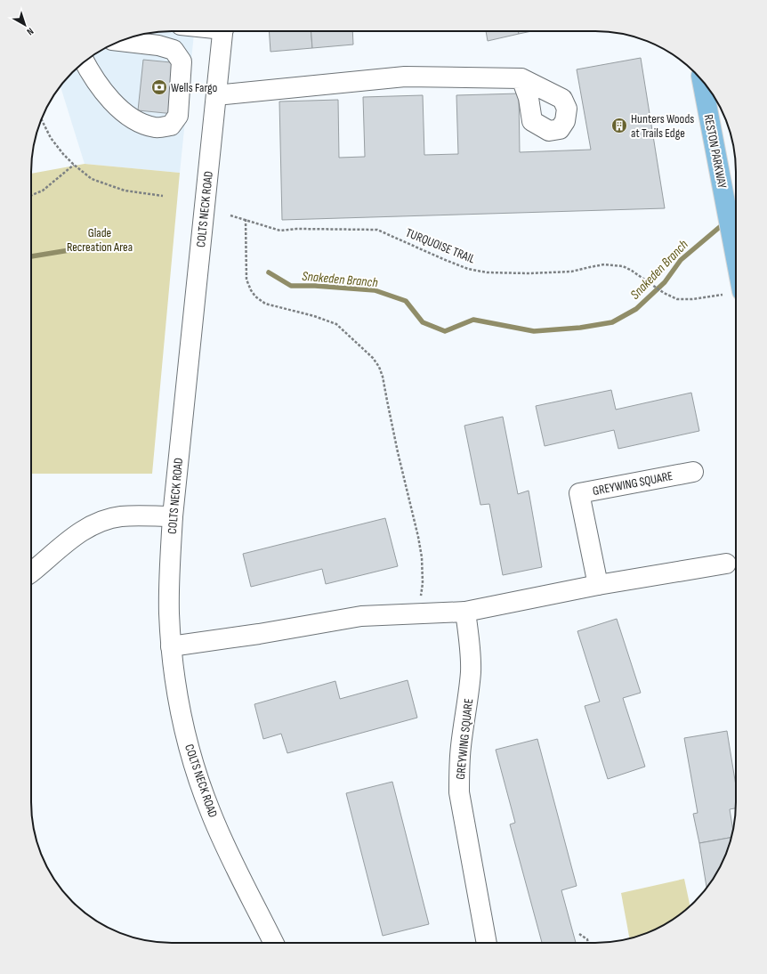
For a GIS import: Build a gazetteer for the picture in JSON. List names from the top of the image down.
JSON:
{
  "streets": {
    "main road": ["RESTON PARKWAY"],
    "street": ["COLTS NECK ROAD", "GREYWING SQUARE"],
    "path": ["TURQUOISE TRAIL"]
  },
  "water": ["Snakeden Branch"],
  "parks": ["Glade Recreation Area"],
  "places": {
    "bank": ["Wells Fargo"],
    "building": ["Hunters Woods at Trails Edge"]
  },
  "north": "bottom right"
}
